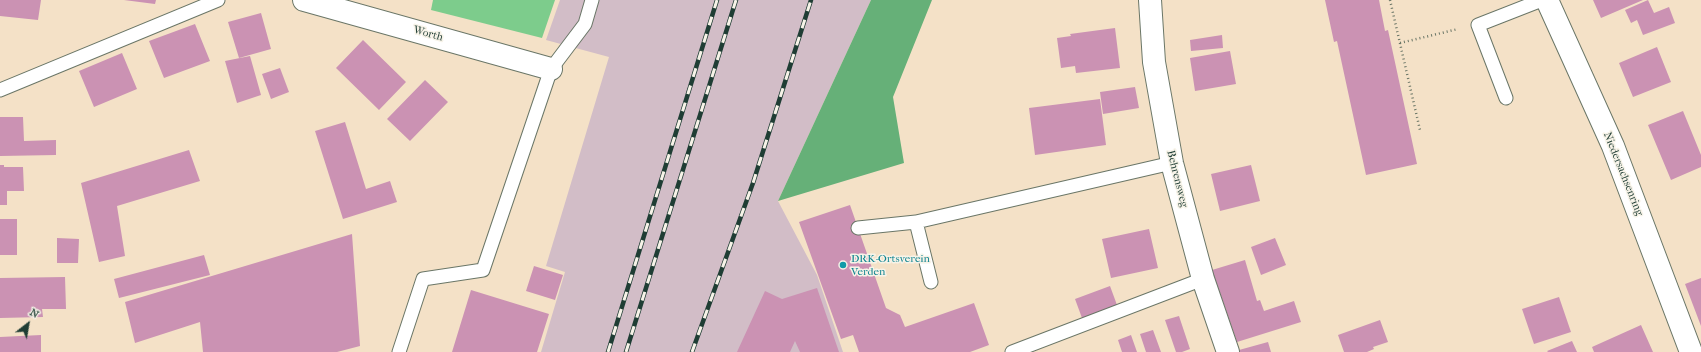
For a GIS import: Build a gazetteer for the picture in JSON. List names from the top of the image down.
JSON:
{
  "streets": {
    "street": ["Worth", "Niedersachsenring", "Behrensweg"]
  },
  "places": ["DRK-Ortsverein Verden"],
  "north": "top right"
}
